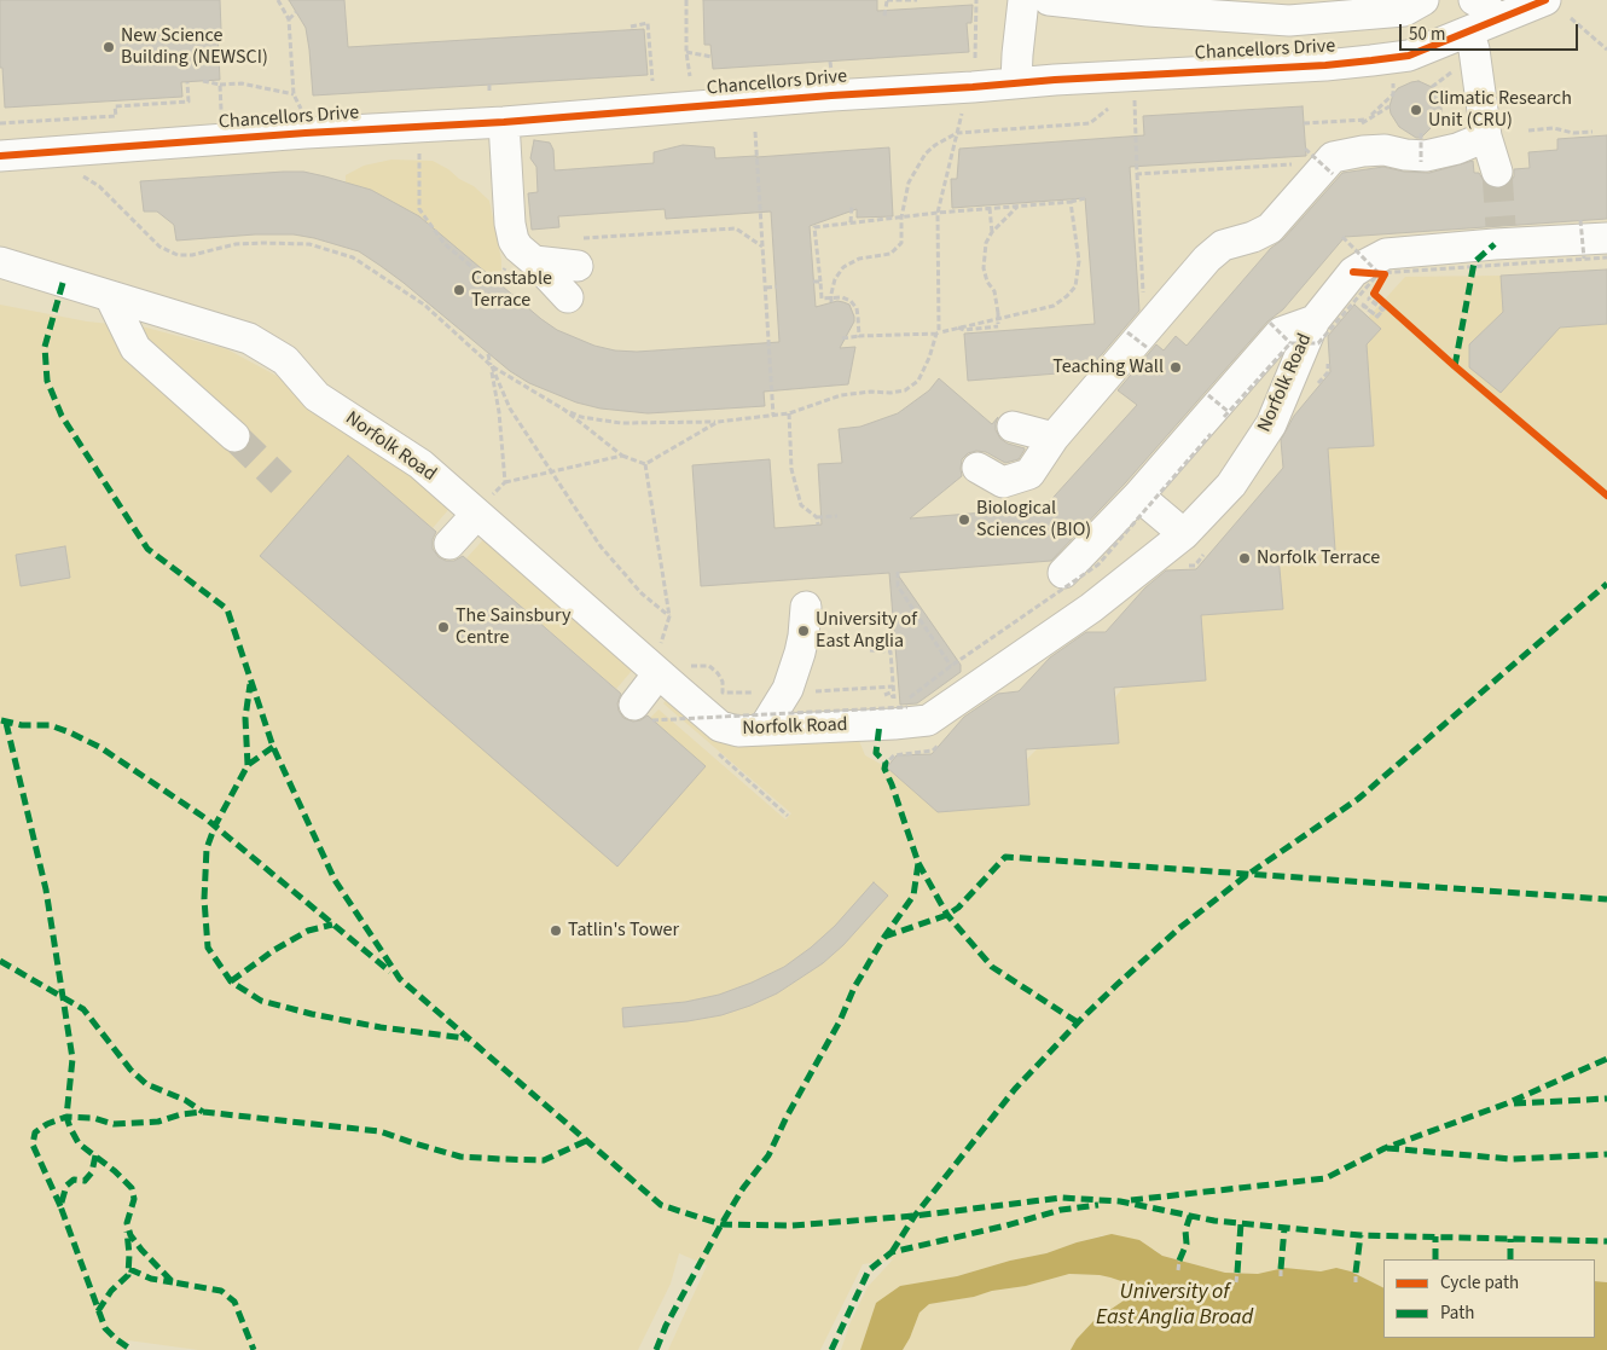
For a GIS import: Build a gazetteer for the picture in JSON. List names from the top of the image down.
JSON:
{
  "streets": {
    "lane": ["Chancellors Drive", "Norfolk Road"]
  },
  "water": ["University of East Anglia Broad"],
  "places": [
    "New Science Building (NEWSCI)",
    "Climatic Research Unit (CRU)",
    "Constable Terrace",
    "Teaching Wall",
    "Biological Sciences (BIO)",
    "Norfolk Terrace",
    "The Sainsbury Centre",
    "University of East Anglia",
    "Tatlin's Tower"
  ],
  "legend": ["Cycle path", "Path"],
  "scale_bar": "50 m"
}
